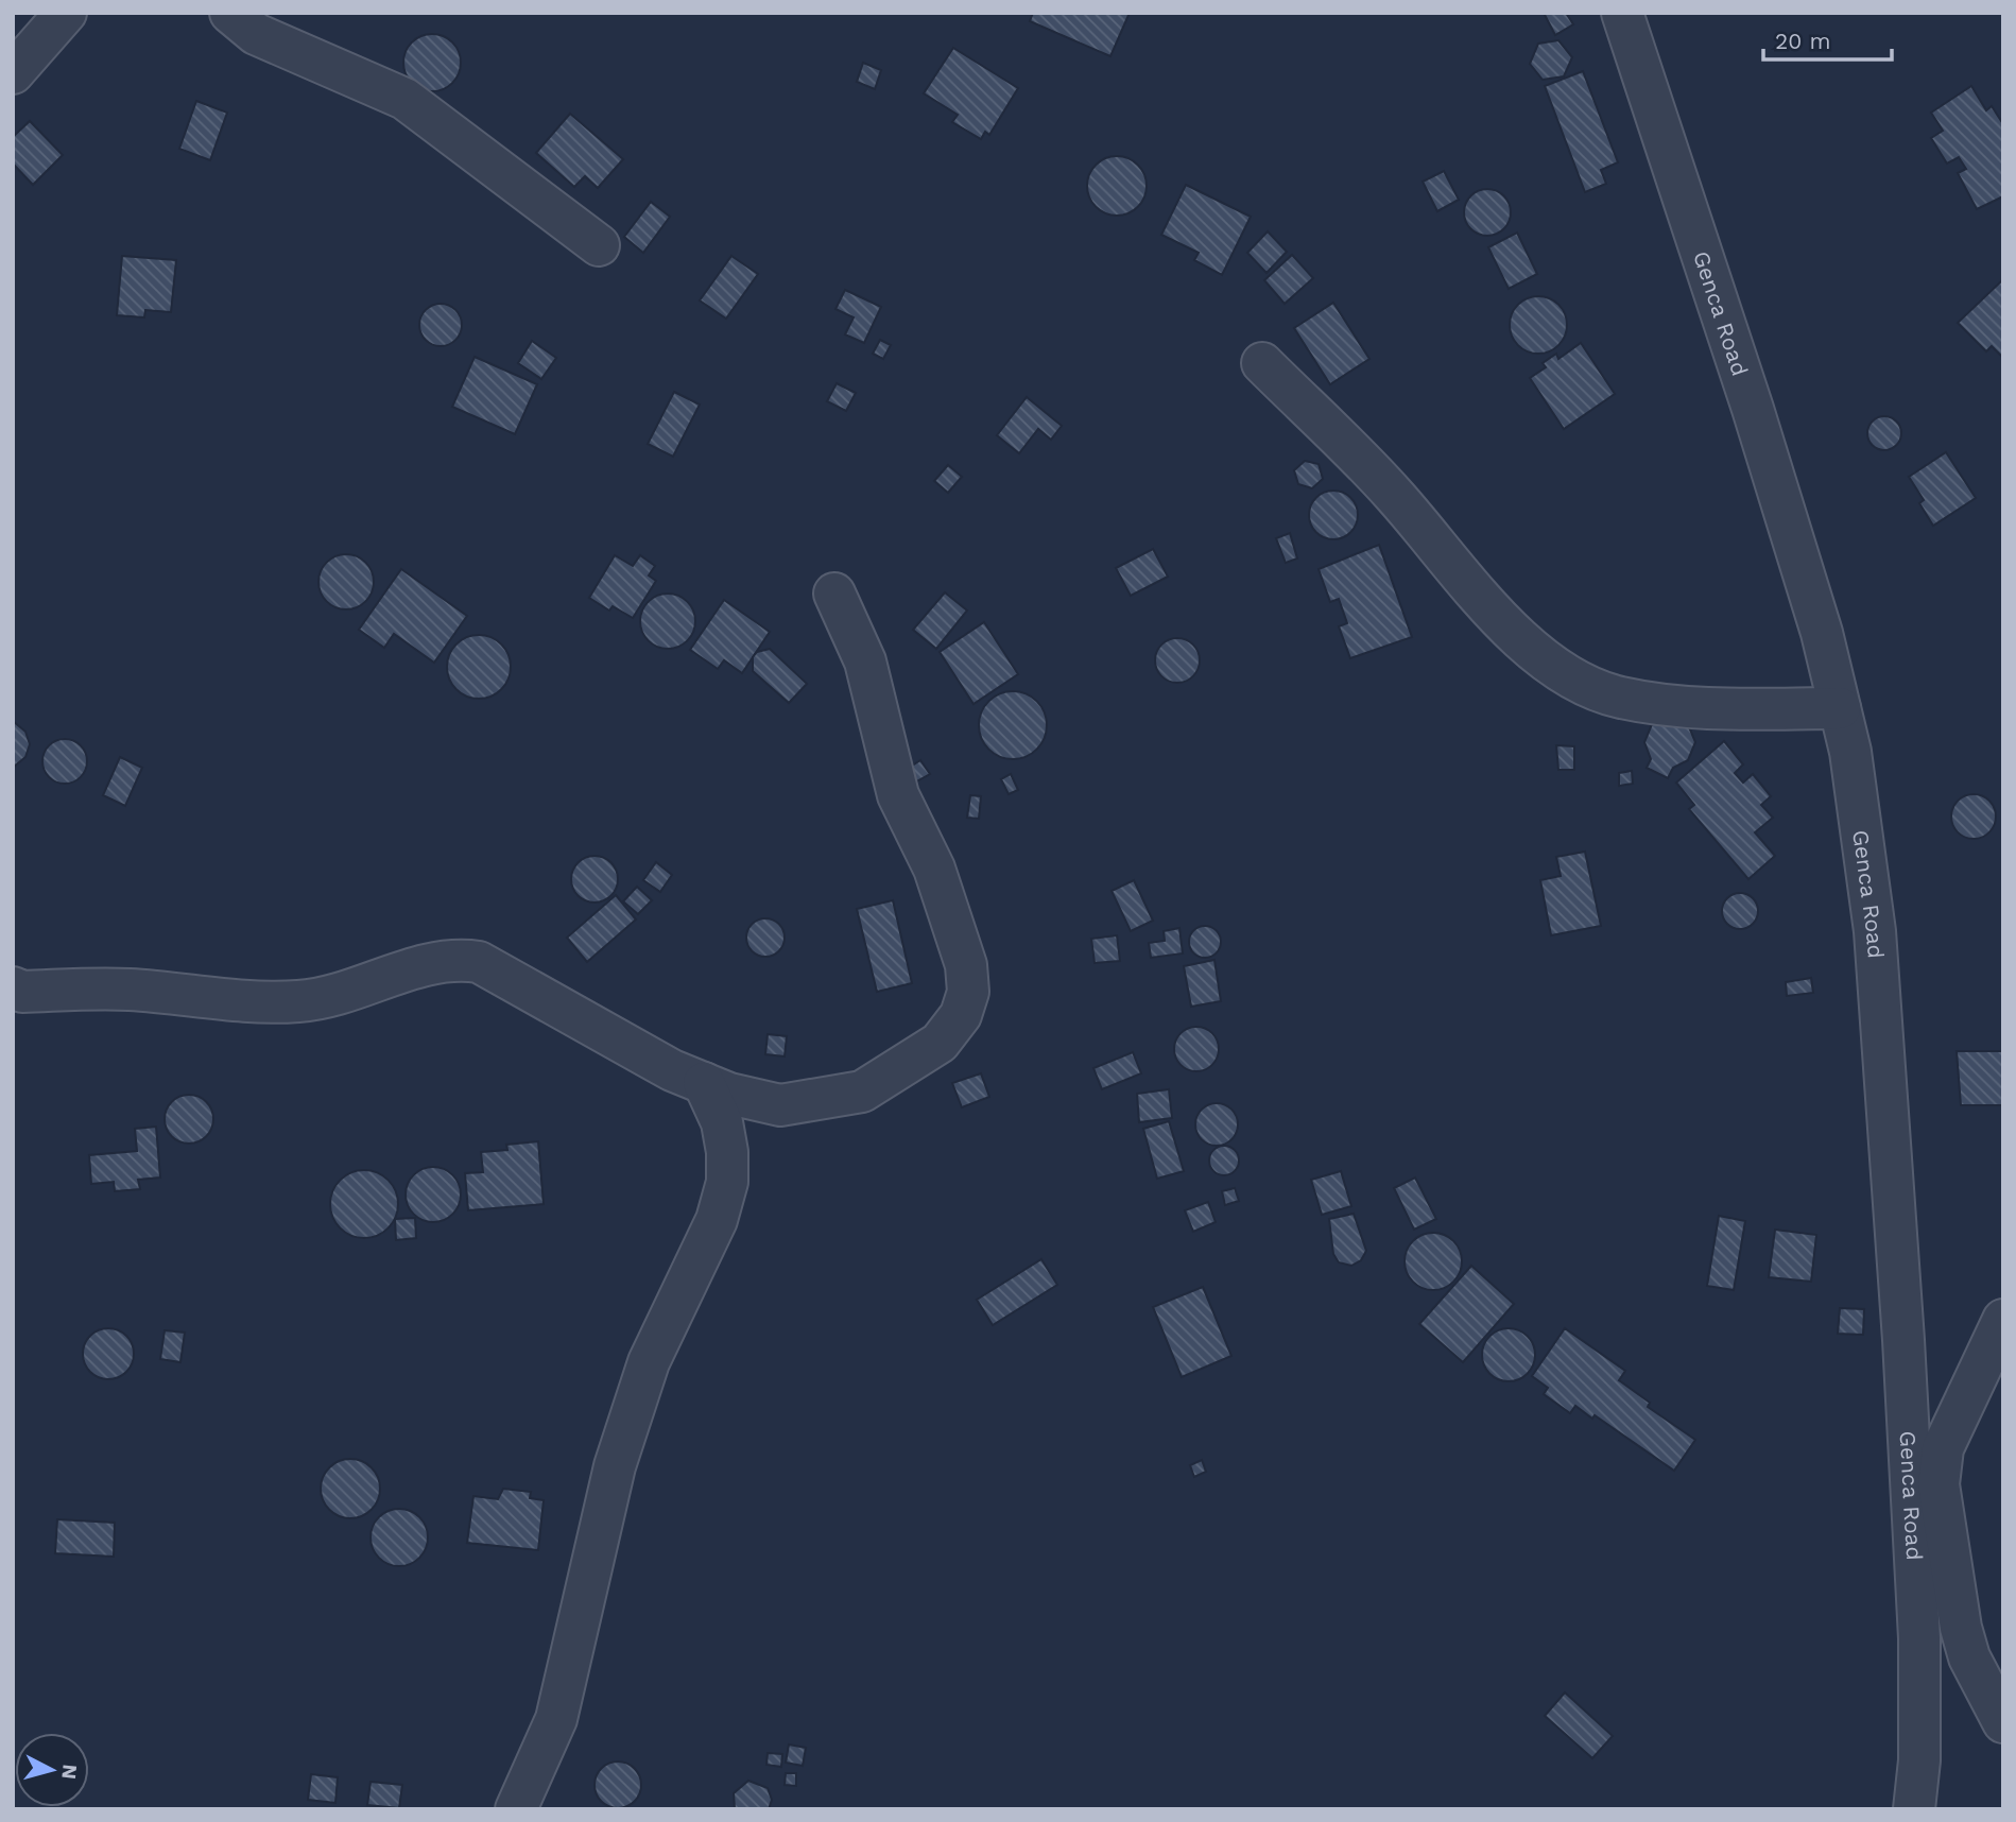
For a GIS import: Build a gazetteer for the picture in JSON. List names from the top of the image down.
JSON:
{
  "streets": {
    "street": ["Genca Road"]
  },
  "scale_bar": "20 m",
  "north": "right"
}
